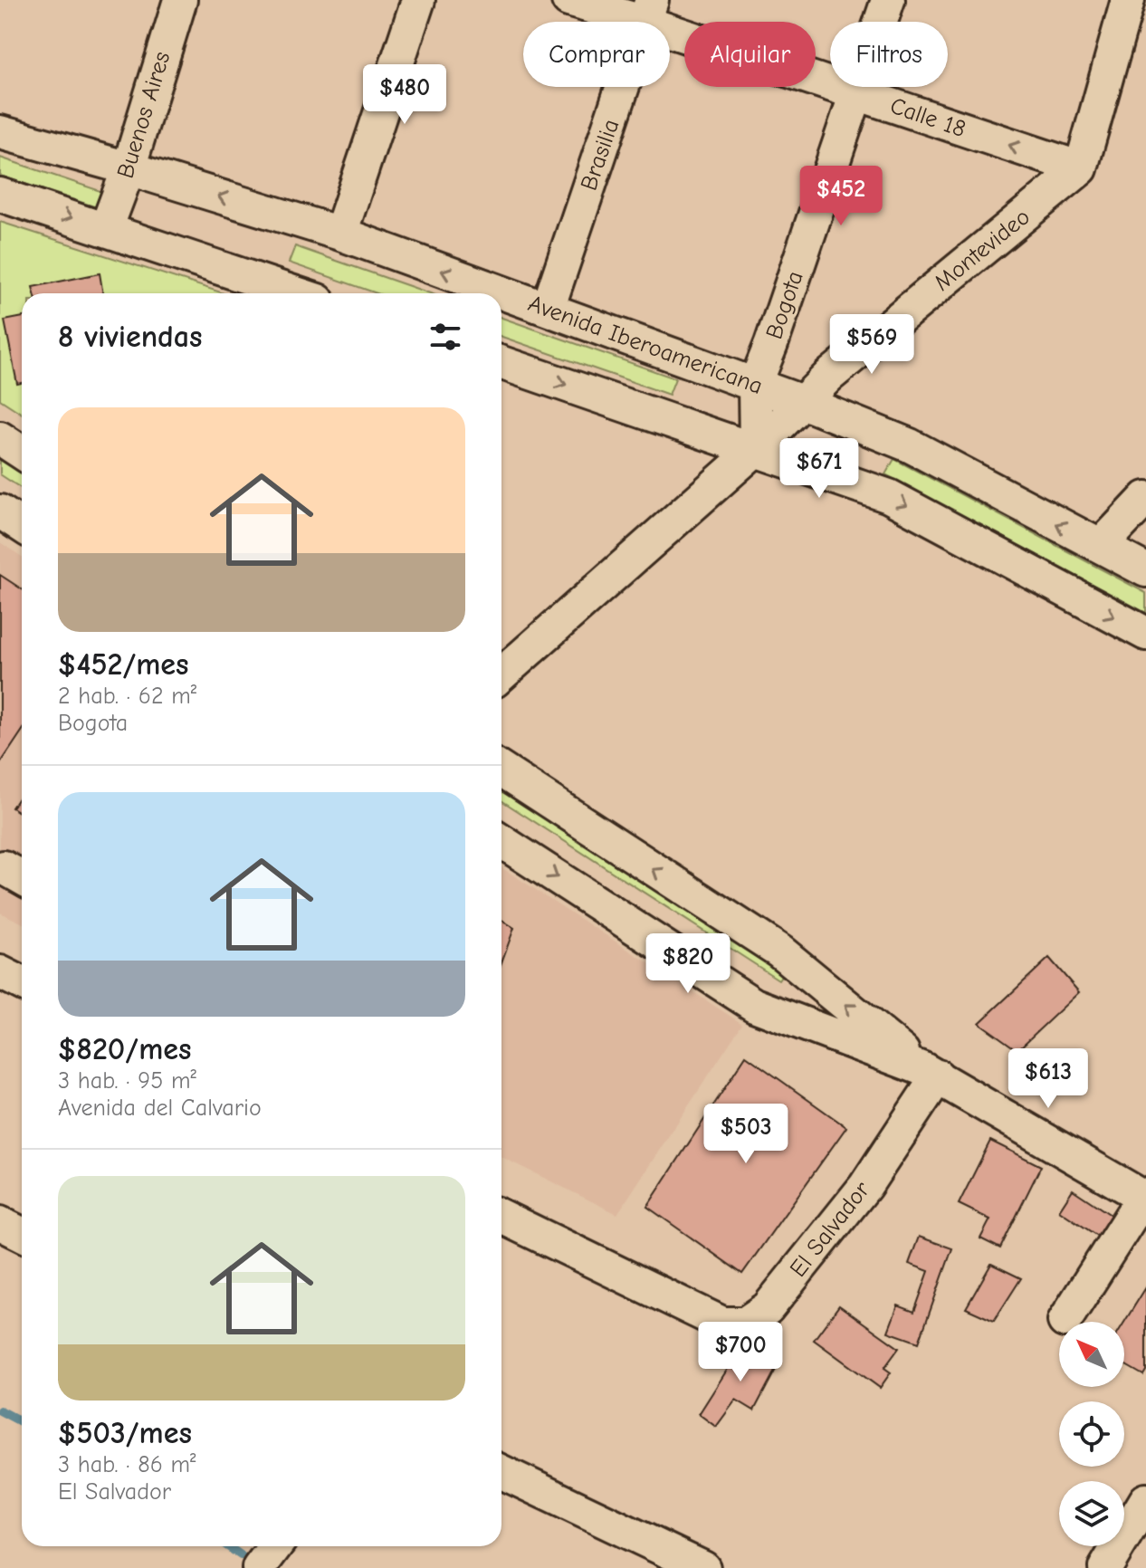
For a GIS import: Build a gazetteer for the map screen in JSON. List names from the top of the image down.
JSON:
{
  "streets": {
    "street": [
      "Buenos Aires",
      "Calle 18",
      "Brasilia",
      "Montevideo",
      "Bogota",
      "Avenida Iberoamericana",
      "El Salvador"
    ]
  },
  "crossings": [
    ["Buenos Aires", "Avenida Iberoamericana"],
    ["Calle 18", "Brasilia"],
    ["Calle 18", "Montevideo"],
    ["Calle 18", "Bogota"],
    ["Brasilia", "Avenida Iberoamericana"],
    ["Montevideo", "Bogota"],
    ["Montevideo", "Avenida Iberoamericana"],
    ["Bogota", "Avenida Iberoamericana"]
  ],
  "one_way": ["Calle 18"],
  "north": "top left",
  "page": {
    "chip": ["Comprar", "Alquilar", "Filtros"],
    "price": [
      "$480",
      "$452",
      "$569",
      "$671",
      "$820",
      "$613",
      "$503",
      "$700"
    ],
    "heading": "8 viviendas",
    "list": [
      {
        "name": "$452/mes",
        "note": "2 hab. · 62 m² · Bogota"
      },
      {
        "name": "$820/mes",
        "note": "3 hab. · 95 m² · Avenida del Calvario"
      },
      {
        "name": "$503/mes",
        "note": "3 hab. · 86 m² · El Salvador"
      }
    ]
  }
}
